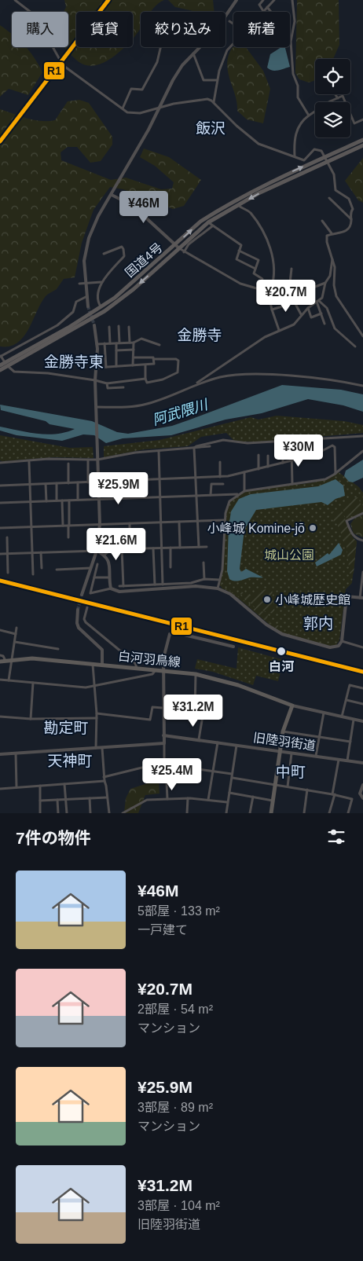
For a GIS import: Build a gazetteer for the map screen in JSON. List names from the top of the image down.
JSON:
{
  "streets": {
    "highway": ["国道4号"],
    "main road": ["白河羽鳥線"],
    "street": ["旧陸羽街道"]
  },
  "districts": [
    "飯沢",
    "金勝寺",
    "金勝寺東",
    "郭内",
    "勘定町",
    "天神町",
    "中町"
  ],
  "water": ["阿武隈川"],
  "parks": ["城山公園"],
  "places": ["小峰城 Komine-jō", "小峰城歴史館", "白河"],
  "lines": ["transit line R1"],
  "page": {
    "chip": [
      "購入",
      "賃貸",
      "絞り込み",
      "新着"
    ],
    "price": [
      "¥46M",
      "¥20.7M",
      "¥30M",
      "¥25.9M",
      "¥21.6M",
      "¥31.2M",
      "¥25.4M"
    ],
    "heading": "7件の物件",
    "list": [
      {
        "name": "¥46M",
        "note": "5部屋 · 133 m² · 一戸建て"
      },
      {
        "name": "¥20.7M",
        "note": "2部屋 · 54 m² · マンション"
      },
      {
        "name": "¥25.9M",
        "note": "3部屋 · 89 m² · マンション"
      },
      {
        "name": "¥31.2M",
        "note": "3部屋 · 104 m² · 旧陸羽街道"
      }
    ]
  }
}
